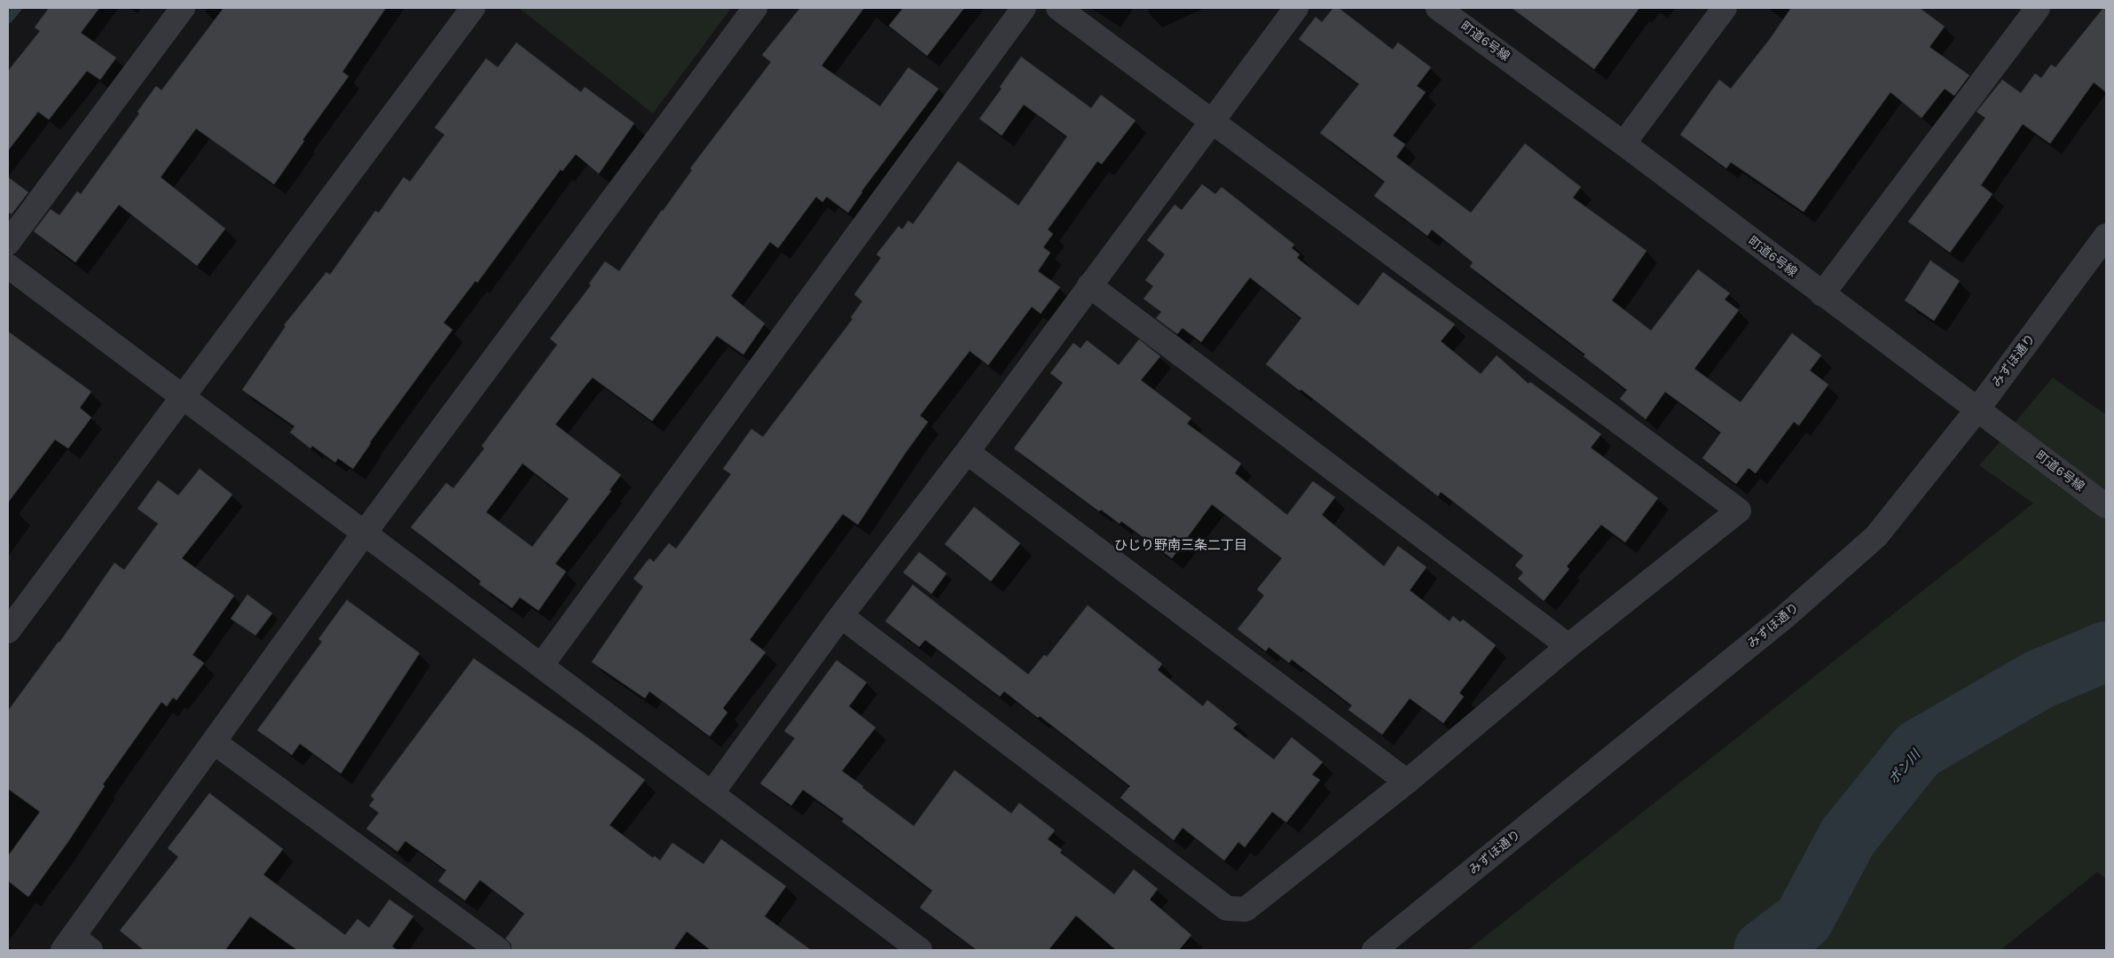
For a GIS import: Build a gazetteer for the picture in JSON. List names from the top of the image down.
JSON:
{
  "streets": {
    "street": ["町道6号線", "みずほ通り"]
  },
  "crossings": [
    ["町道6号線", "みずほ通り"]
  ],
  "districts": ["ひじり野南三条二丁目"],
  "water": ["ポン川"]
}
